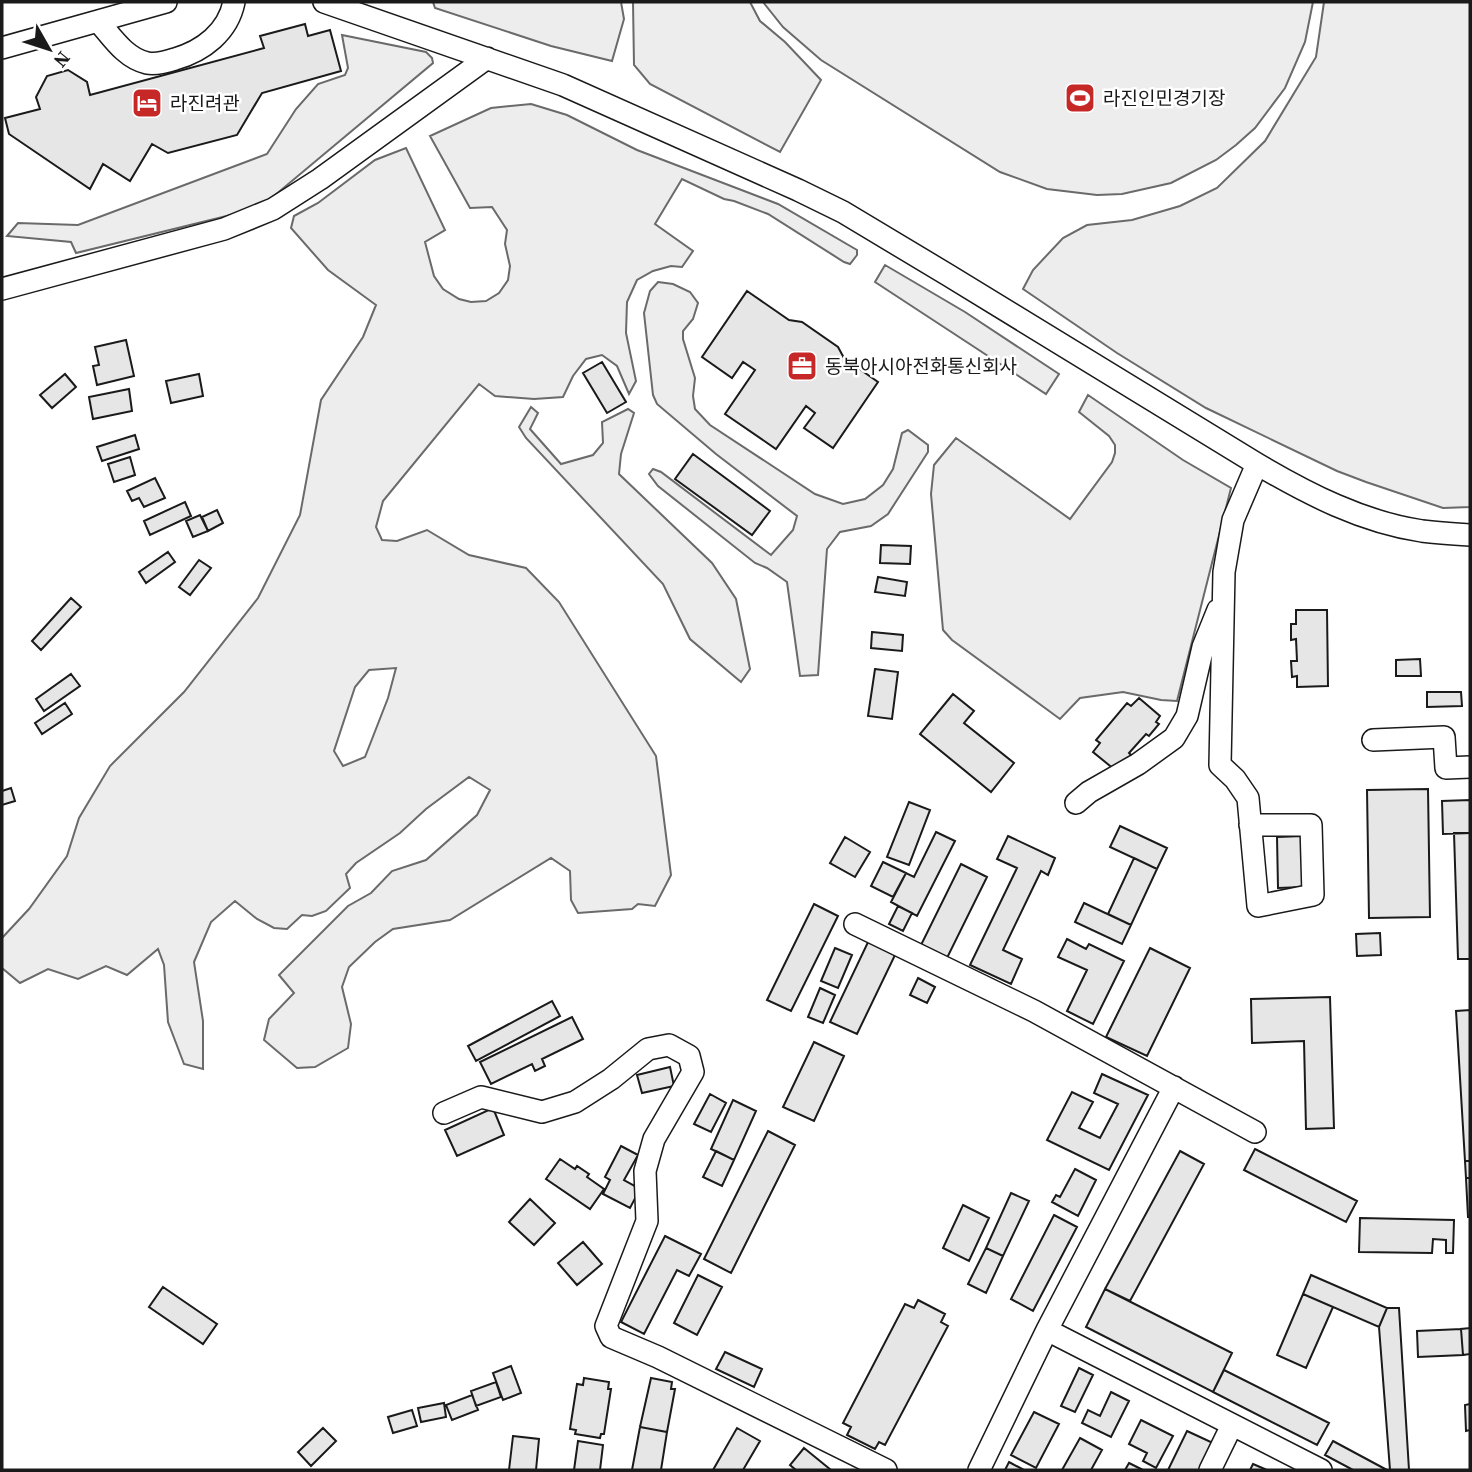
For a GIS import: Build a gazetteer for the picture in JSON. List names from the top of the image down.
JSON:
{
  "places": {
    "sports": ["라진인민경기장"],
    "hotel": ["라진려관"],
    "office": ["동북아시아전화통신회사"]
  },
  "north": "bottom right"
}
